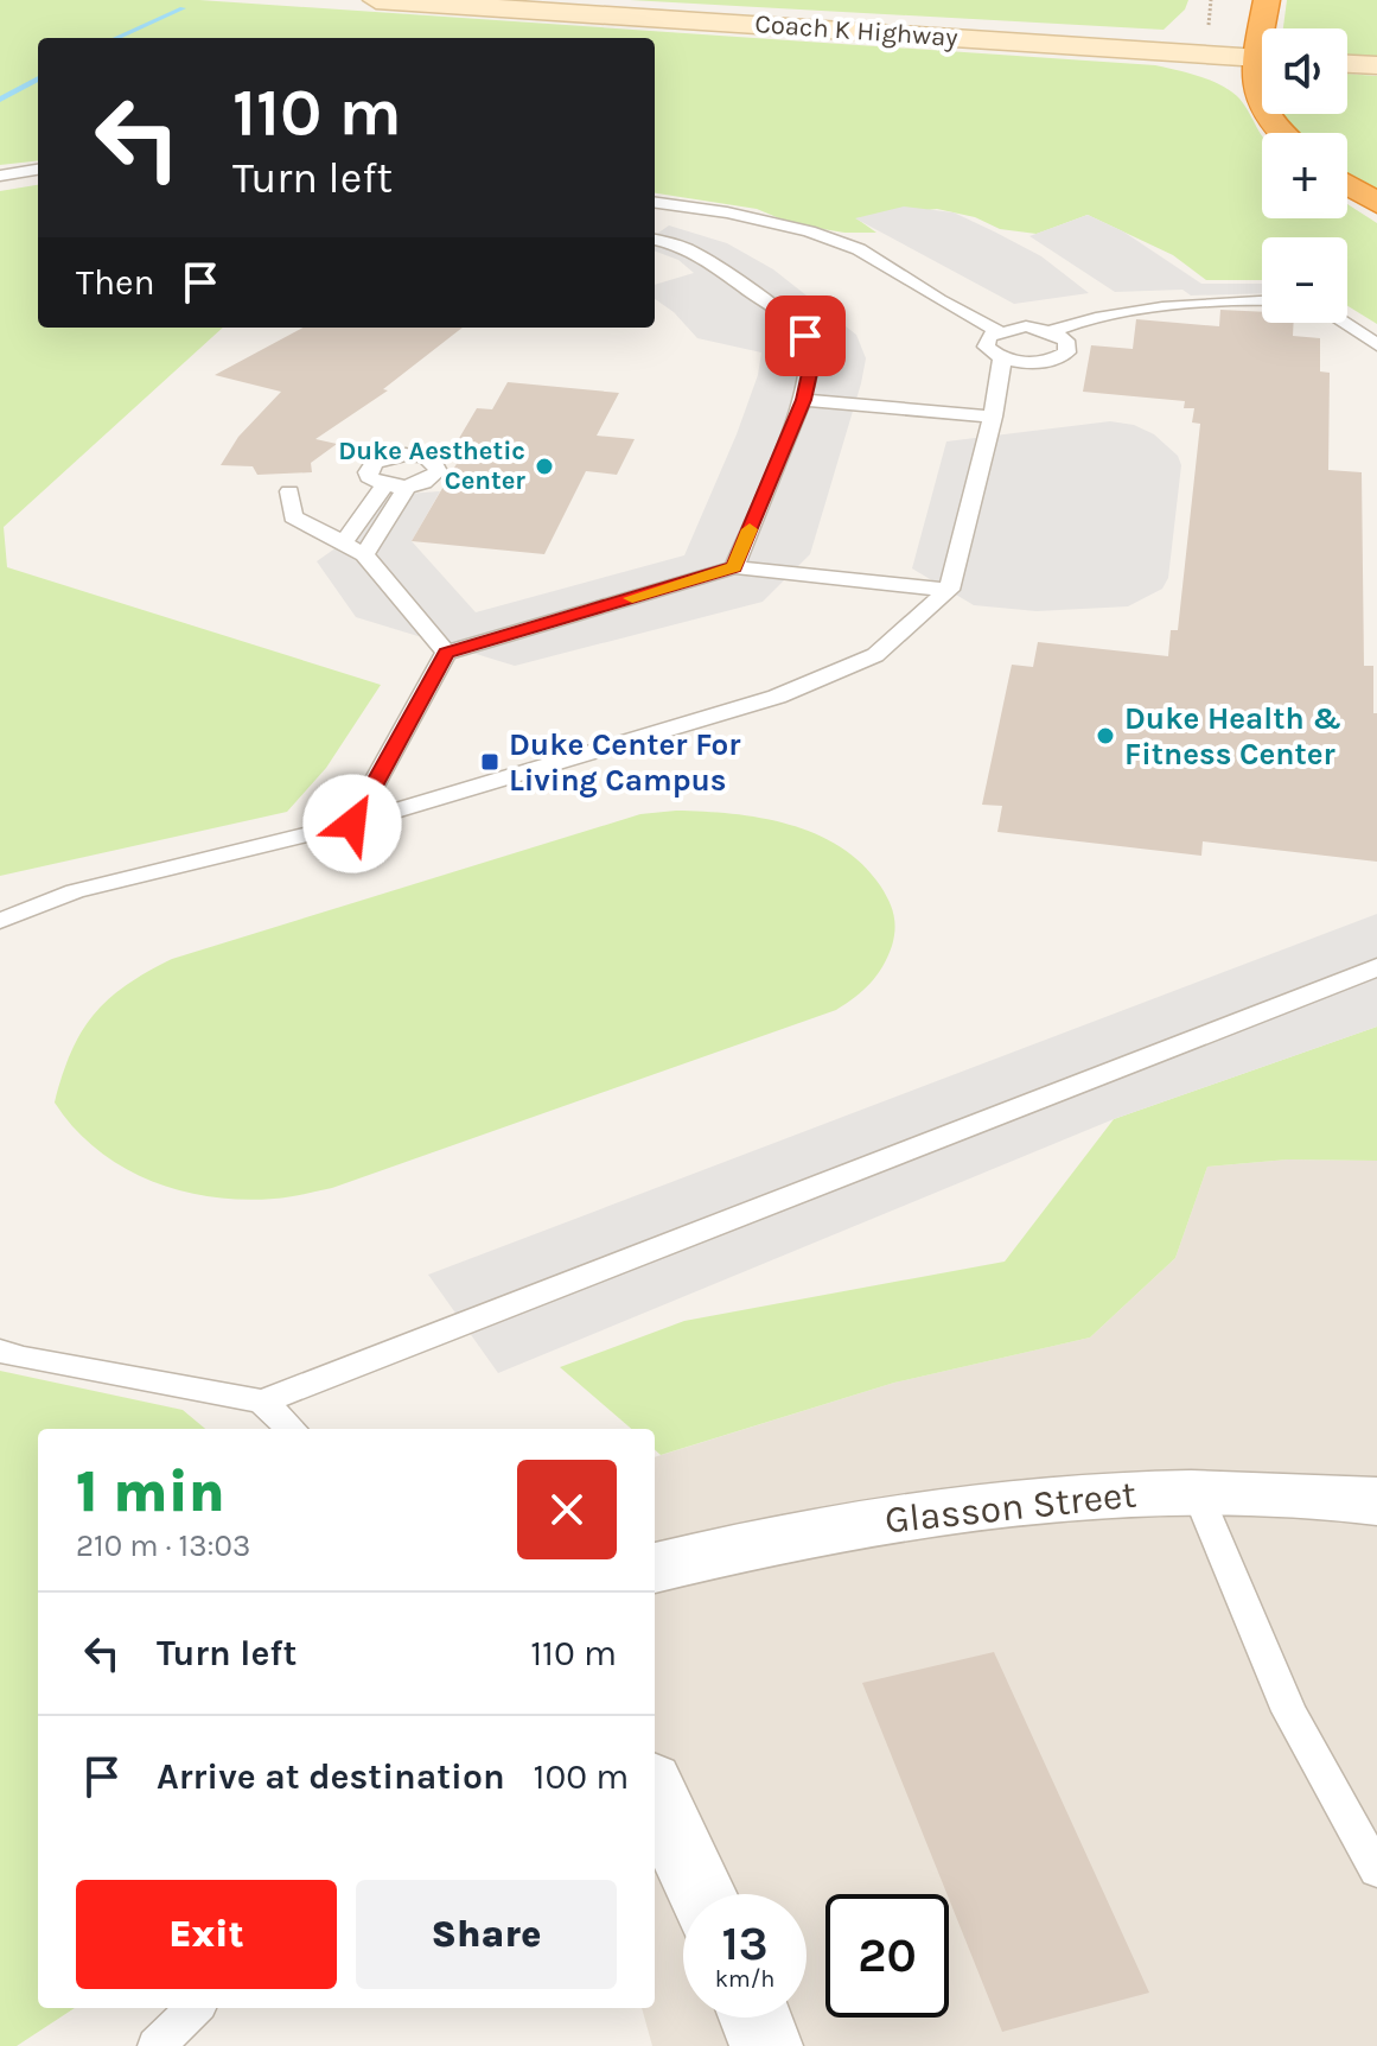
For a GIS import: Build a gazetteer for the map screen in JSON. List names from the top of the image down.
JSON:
{
  "streets": {
    "main road": ["Coach K Highway"],
    "street": ["Glasson Street"]
  },
  "places": {
    "other": ["Duke Aesthetic Center", "Duke Health & Fitness Center"],
    "transit": ["Duke Center For Living Campus"]
  },
  "page": {
    "map_buttons": ["+", "−"],
    "turn": ["110 m", "Turn left"],
    "then": "Then",
    "heading": ["1 min", "210 m · 13:03"],
    "list": [
      {
        "name": "Turn left",
        "value": "110 m"
      },
      {
        "name": "Arrive at destination",
        "value": "100 m"
      }
    ],
    "buttons": ["Exit", "Share"],
    "speed": "13 km/h",
    "limit": "20"
  }
}
